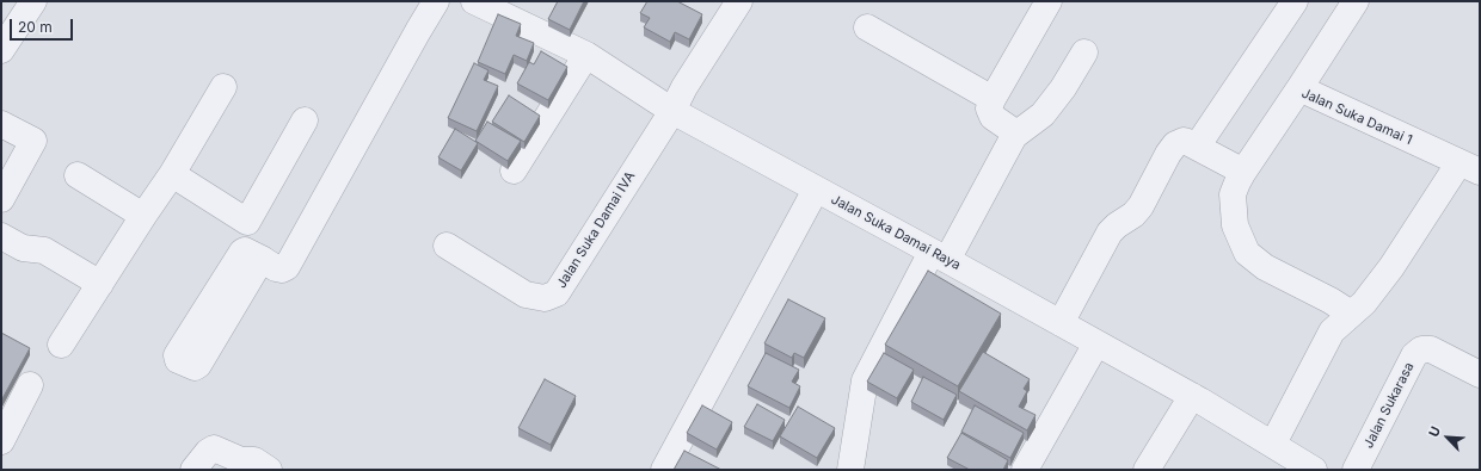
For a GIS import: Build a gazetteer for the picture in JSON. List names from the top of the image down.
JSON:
{
  "streets": {
    "street": [
      "Jalan Suka Damai 1",
      "Jalan Suka Damai IVA",
      "Jalan Suka Damai Raya",
      "Jalan Sukarasa"
    ]
  },
  "crossings": [
    ["Jalan Suka Damai IVA", "Jalan Suka Damai Raya"]
  ],
  "scale_bar": "20 m",
  "north": "top left"
}
